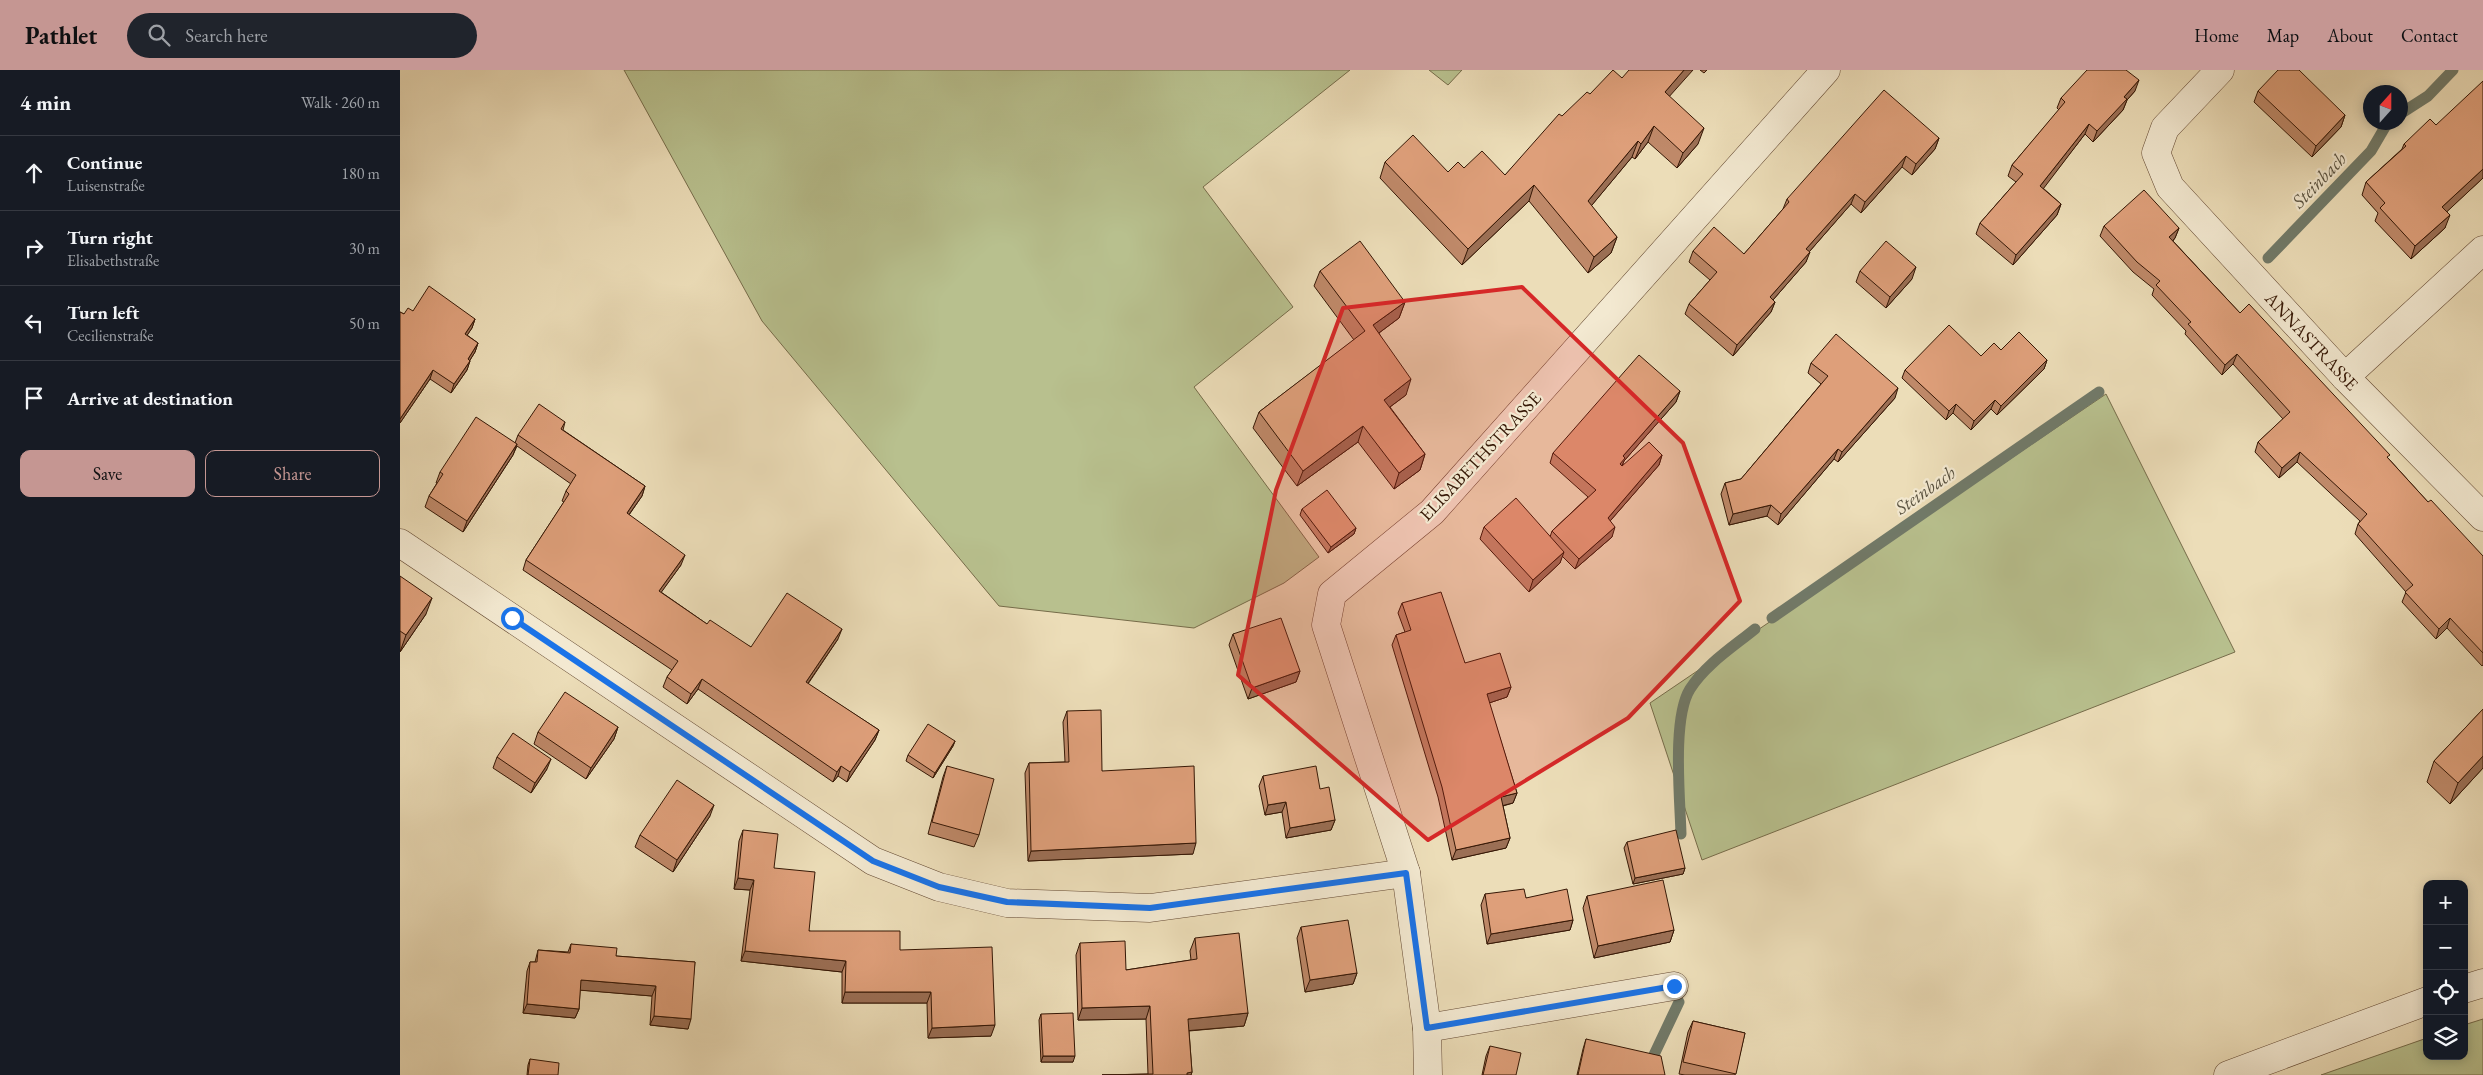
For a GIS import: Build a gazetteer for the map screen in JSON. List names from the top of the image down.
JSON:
{
  "streets": {
    "street": ["ANNASTRASSE", "ELISABETHSTRASSE"]
  },
  "water": ["Steinbach"],
  "north": "top",
  "page": {
    "header": "Pathlet",
    "search": "Search here",
    "nav": [
      "Home",
      "Map",
      "About",
      "Contact"
    ],
    "heading": ["4 min", "Walk · 260 m"],
    "list": [
      ["Continue", "Luisenstraße", "180 m"],
      ["Turn right", "Elisabethstraße", "30 m"],
      ["Turn left", "Cecilienstraße", "50 m"],
      "Arrive at destination"
    ],
    "buttons": ["Save", "Share"],
    "map_buttons": ["+", "−"]
  }
}
